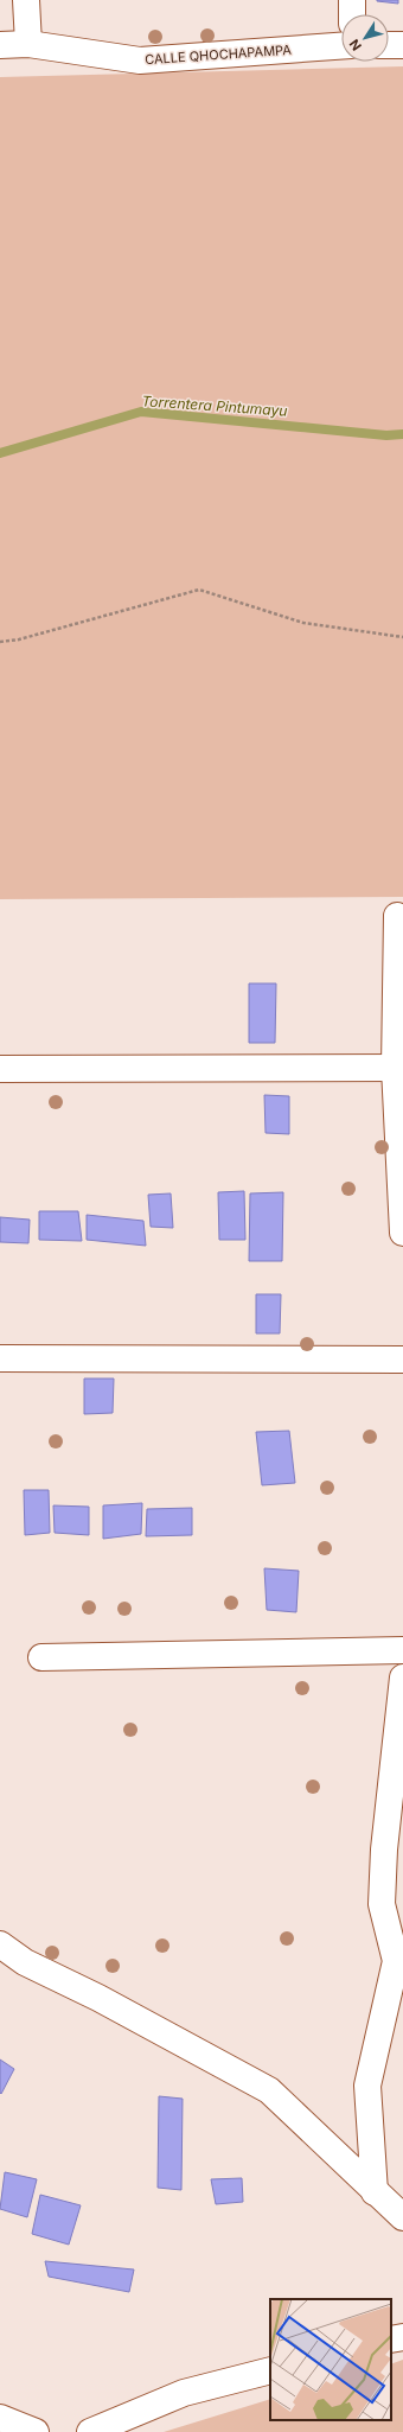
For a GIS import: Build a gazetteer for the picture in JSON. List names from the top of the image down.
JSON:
{
  "streets": {
    "street": ["CALLE QHOCHAPAMPA"]
  },
  "water": ["Torrentera Pintumayu"],
  "north": "bottom left"
}
